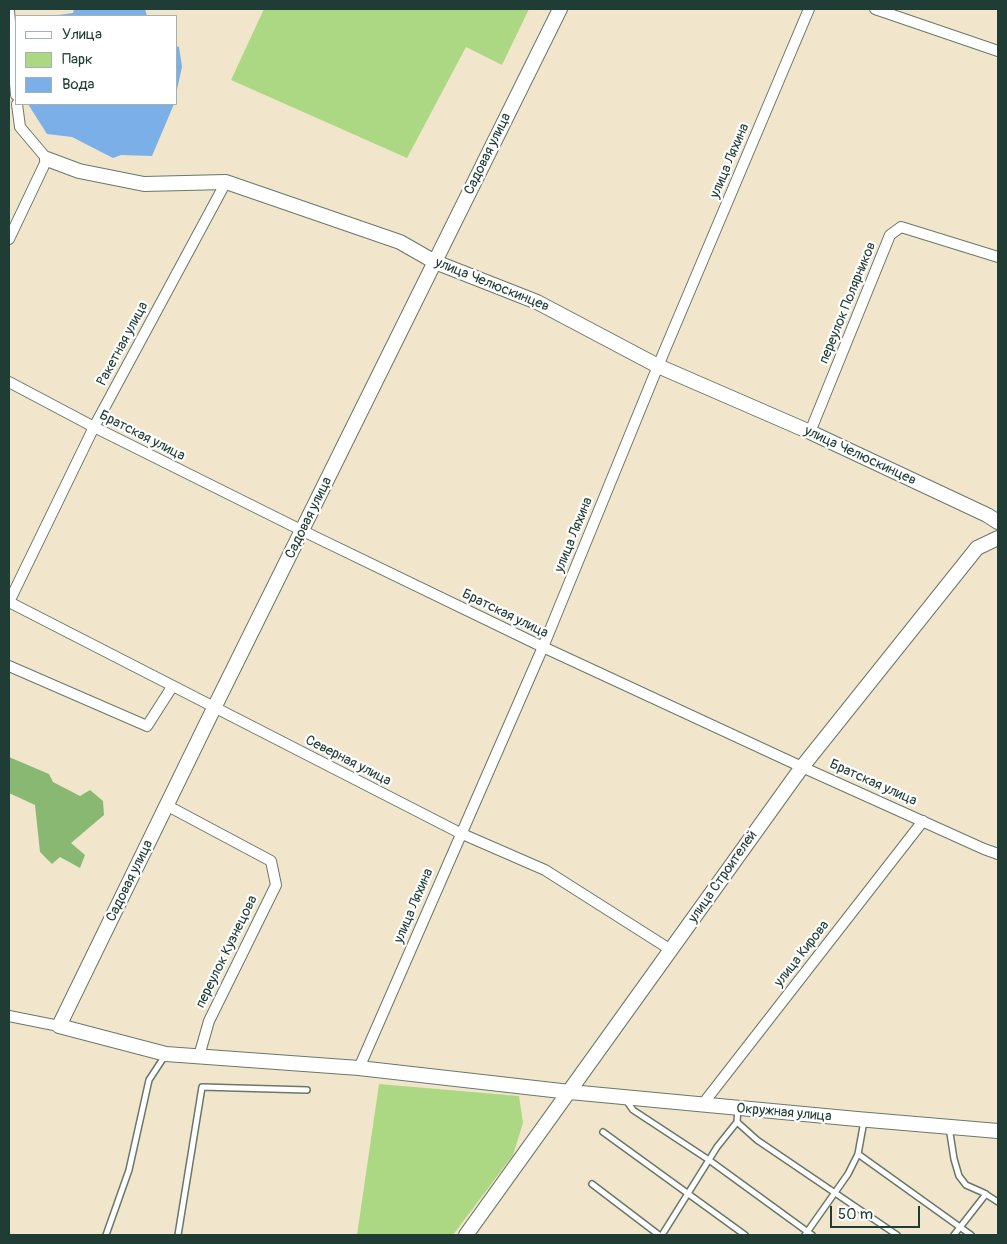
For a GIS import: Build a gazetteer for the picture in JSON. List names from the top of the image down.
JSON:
{
  "streets": {
    "street": [
      "Садовая улица",
      "улица Ляхина",
      "улица Челюскинцев",
      "переулок Полярников",
      "Ракетная улица",
      "Братская улица",
      "Северная улица",
      "улица Строителей",
      "переулок Кузнецова",
      "улица Кирова",
      "Окружная улица"
    ]
  },
  "crossings": [
    ["Садовая улица", "улица Челюскинцев"],
    ["Садовая улица", "Братская улица"],
    ["Садовая улица", "Северная улица"],
    ["Садовая улица", "переулок Кузнецова"],
    ["Садовая улица", "Окружная улица"],
    ["улица Ляхина", "улица Челюскинцев"],
    ["улица Ляхина", "Братская улица"],
    ["улица Ляхина", "Северная улица"],
    ["улица Ляхина", "Окружная улица"],
    ["улица Челюскинцев", "переулок Полярников"],
    ["улица Челюскинцев", "Ракетная улица"],
    ["Ракетная улица", "Братская улица"],
    ["Ракетная улица", "Северная улица"],
    ["Братская улица", "улица Строителей"],
    ["Братская улица", "улица Кирова"],
    ["Северная улица", "улица Строителей"],
    ["улица Строителей", "Окружная улица"],
    ["переулок Кузнецова", "Окружная улица"],
    ["улица Кирова", "Окружная улица"]
  ],
  "legend": ["Улица", "Парк", "Вода"],
  "scale_bar": "50 m"
}
